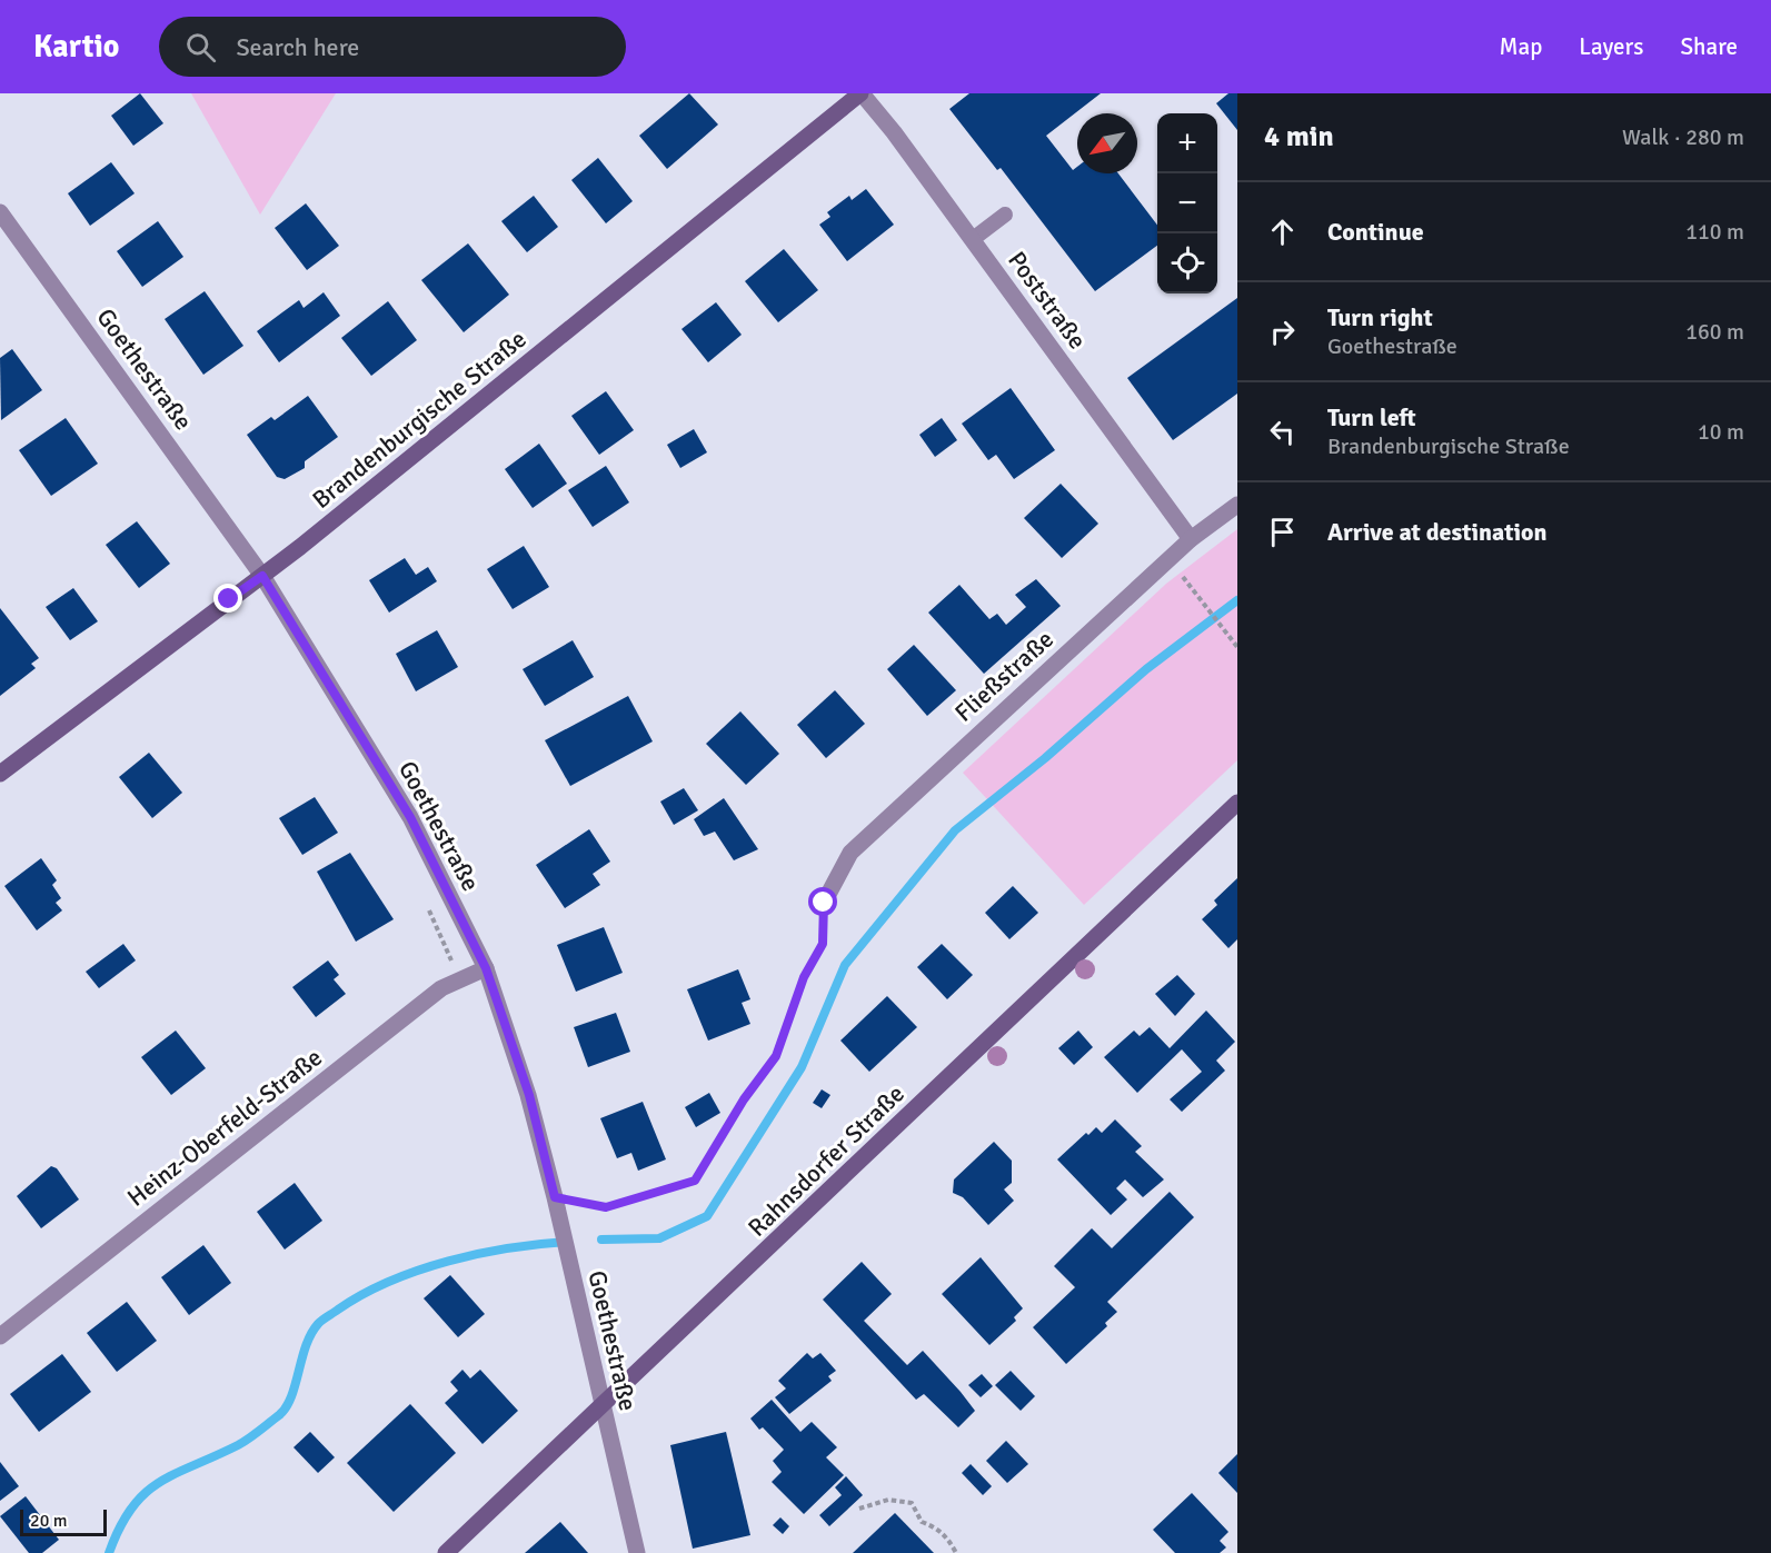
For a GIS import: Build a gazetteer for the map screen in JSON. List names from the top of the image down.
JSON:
{
  "streets": {
    "street": [
      "Poststraße",
      "Goethestraße",
      "Brandenburgische Straße",
      "Fließstraße",
      "Heinz-Oberfeld-Straße",
      "Rahnsdorfer Straße"
    ]
  },
  "crossings": [
    ["Poststraße", "Brandenburgische Straße"],
    ["Poststraße", "Fließstraße"],
    ["Goethestraße", "Brandenburgische Straße"],
    ["Goethestraße", "Heinz-Oberfeld-Straße"],
    ["Goethestraße", "Rahnsdorfer Straße"]
  ],
  "scale_bar": "20 m",
  "north": "bottom left",
  "page": {
    "header": "Kartio",
    "search": "Search here",
    "nav": ["Map", "Layers", "Share"],
    "heading": ["4 min", "Walk · 280 m"],
    "map_buttons": ["+", "−"],
    "list": [
      ["Continue", "110 m"],
      ["Turn right", "Goethestraße", "160 m"],
      ["Turn left", "Brandenburgische Straße", "10 m"],
      "Arrive at destination"
    ],
    "scale": "20 m"
  }
}
